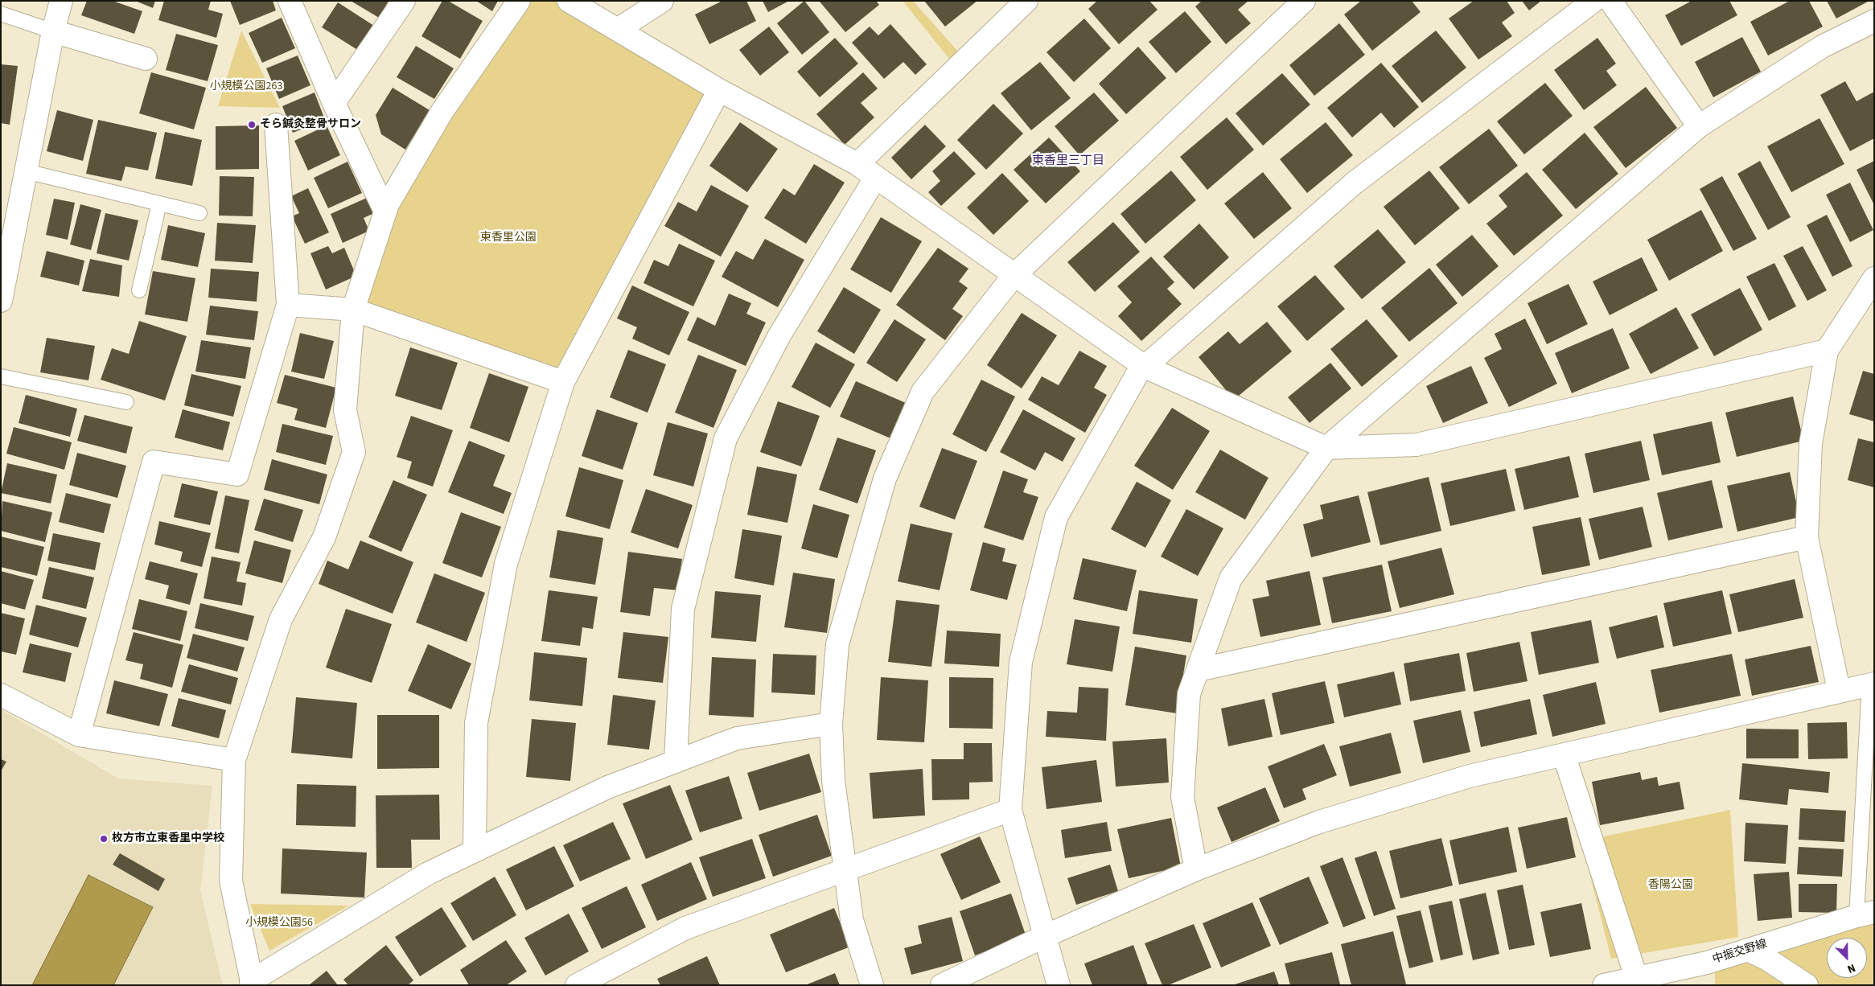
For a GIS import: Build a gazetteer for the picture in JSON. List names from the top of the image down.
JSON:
{
  "streets": {
    "street": ["中振交野線"]
  },
  "districts": ["東香里三丁目"],
  "parks": [
    "小規模公園263",
    "東香里公園",
    "香陽公園",
    "小規模公園56"
  ],
  "places": ["そら鍼灸整骨サロン", "枚方市立東香里中学校"],
  "north": "bottom right"
}
